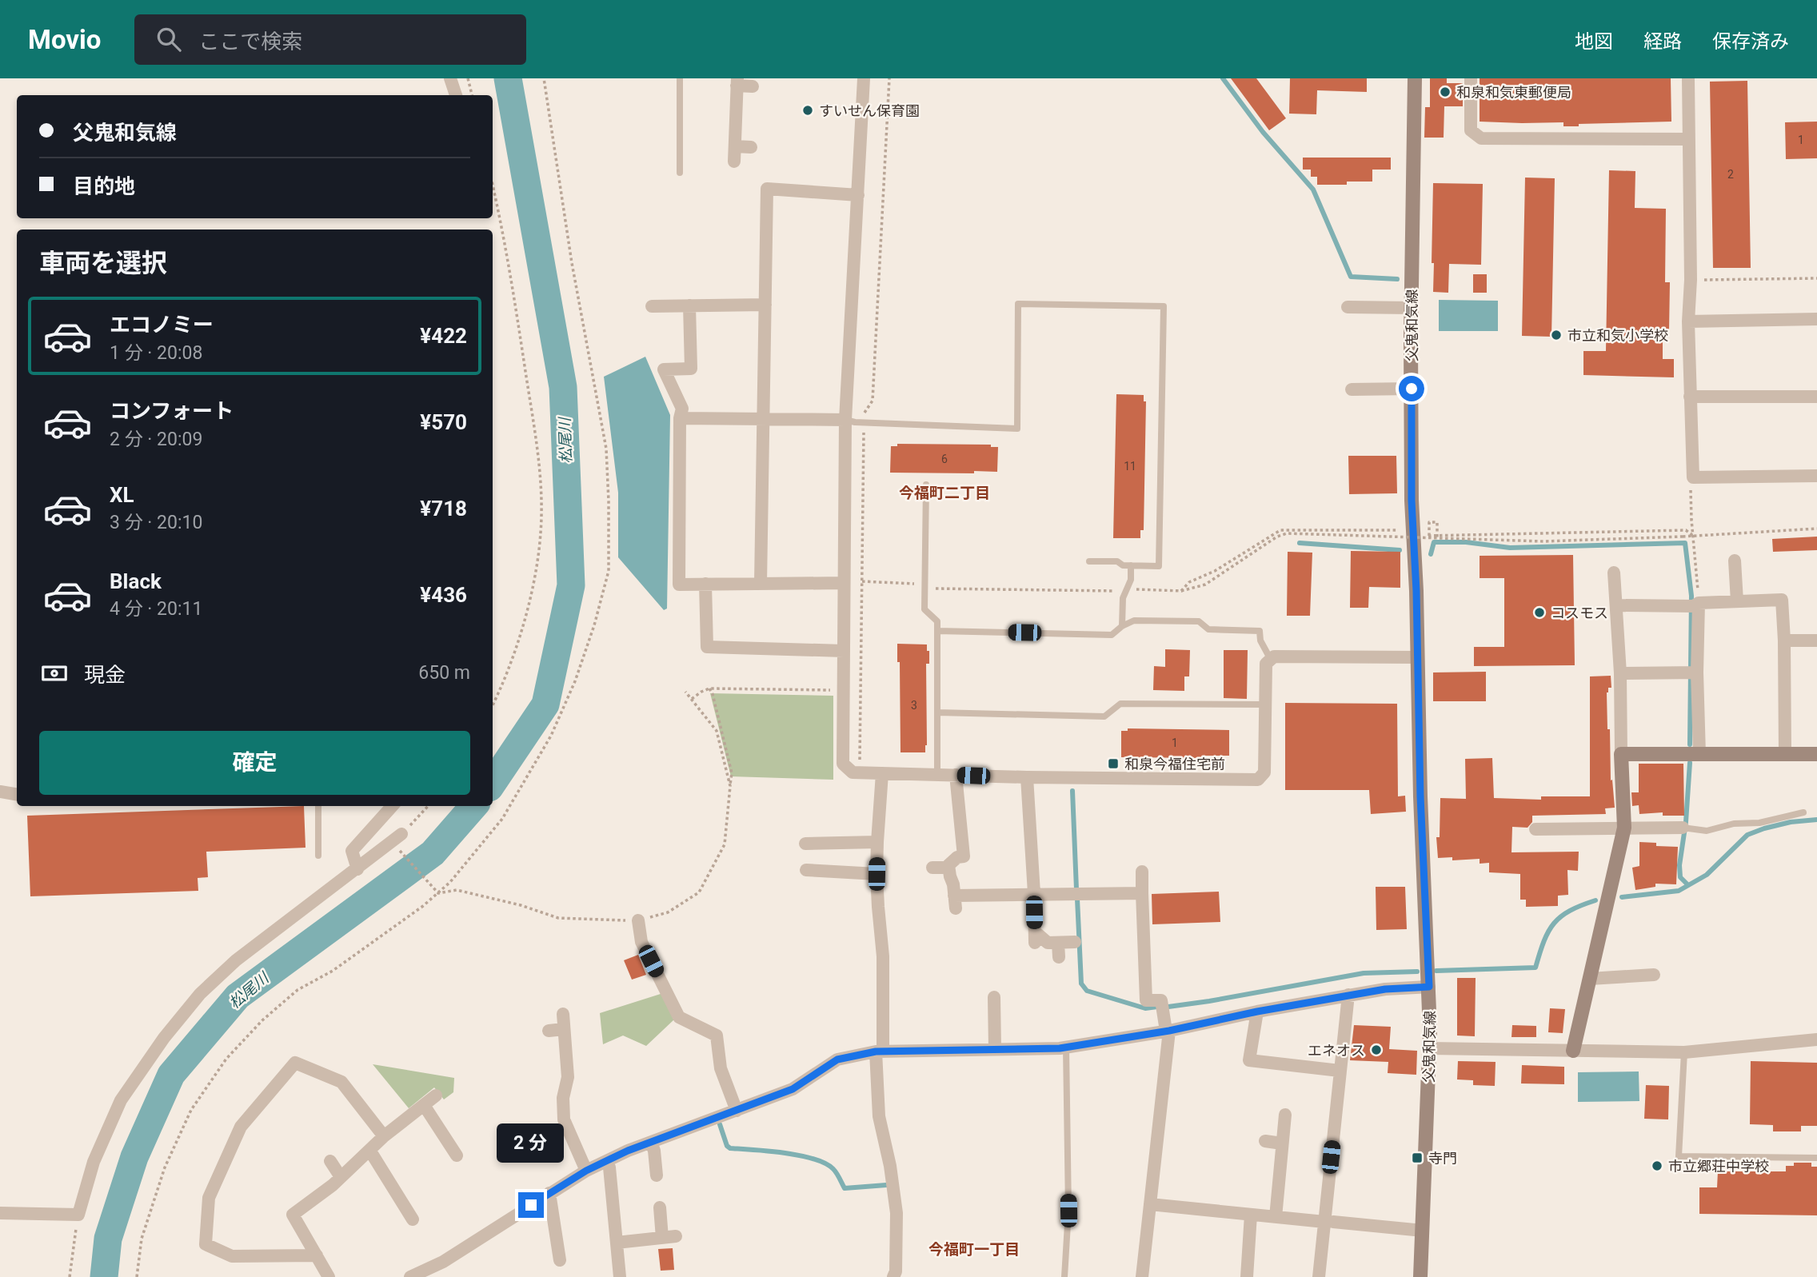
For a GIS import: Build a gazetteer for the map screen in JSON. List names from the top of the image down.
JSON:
{
  "streets": {
    "main road": ["父鬼和気線"]
  },
  "districts": ["今福町二丁目", "今福町一丁目"],
  "water": ["松尾川"],
  "places": {
    "other": [
      "和泉和気東郵便局",
      "すいせん保育園",
      "市立和気小学校",
      "コスモス",
      "エネオス",
      "市立郷荘中学校"
    ],
    "transit": ["和泉今福住宅前", "寺門"]
  },
  "house_numbers": [
    "1",
    "2",
    "6",
    "11",
    "3",
    "1"
  ],
  "page": {
    "header": "Movio",
    "search": "ここで検索",
    "nav": ["地図", "経路", "保存済み"],
    "banner": ["父鬼和気線", "目的地"],
    "heading": "車両を選択",
    "list": [
      {
        "name": "エコノミー",
        "note": "1 分 · 20:08",
        "value": "¥422"
      },
      {
        "name": "コンフォート",
        "note": "2 分 · 20:09",
        "value": "¥570"
      },
      {
        "name": "XL",
        "note": "3 分 · 20:10",
        "value": "¥718"
      },
      {
        "name": "Black",
        "note": "4 分 · 20:11",
        "value": "¥436"
      }
    ],
    "pay": ["現金", "650 m"],
    "buttons": "確定",
    "bubble": "2 分"
  }
}
